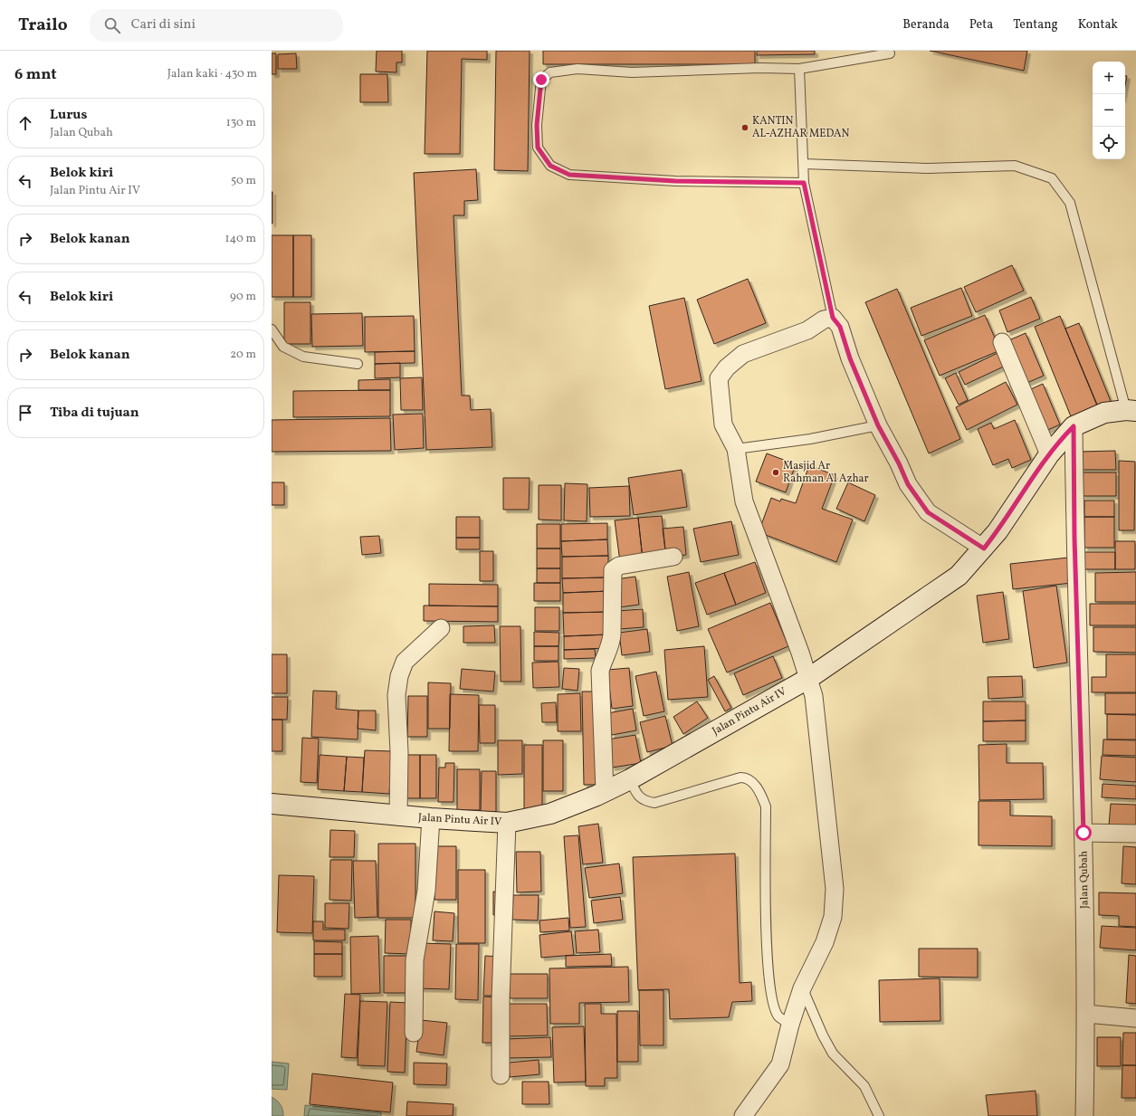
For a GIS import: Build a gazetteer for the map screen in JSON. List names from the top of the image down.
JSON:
{
  "streets": {
    "main road": ["Jalan Pintu Air IV"],
    "street": ["Jalan Qubah"]
  },
  "crossings": [
    ["Jalan Pintu Air IV", "Jalan Qubah"]
  ],
  "places": ["KANTIN AL-AZHAR MEDAN", "Masjid Ar Rahman Al Azhar"],
  "page": {
    "header": "Trailo",
    "search": "Cari di sini",
    "nav": [
      "Beranda",
      "Peta",
      "Tentang",
      "Kontak"
    ],
    "heading": ["6 mnt", "Jalan kaki · 430 m"],
    "map_buttons": ["+", "−"],
    "list": [
      ["Lurus", "Jalan Qubah", "130 m"],
      ["Belok kiri", "Jalan Pintu Air IV", "50 m"],
      ["Belok kanan", "140 m"],
      ["Belok kiri", "90 m"],
      ["Belok kanan", "20 m"],
      "Tiba di tujuan"
    ]
  }
}
